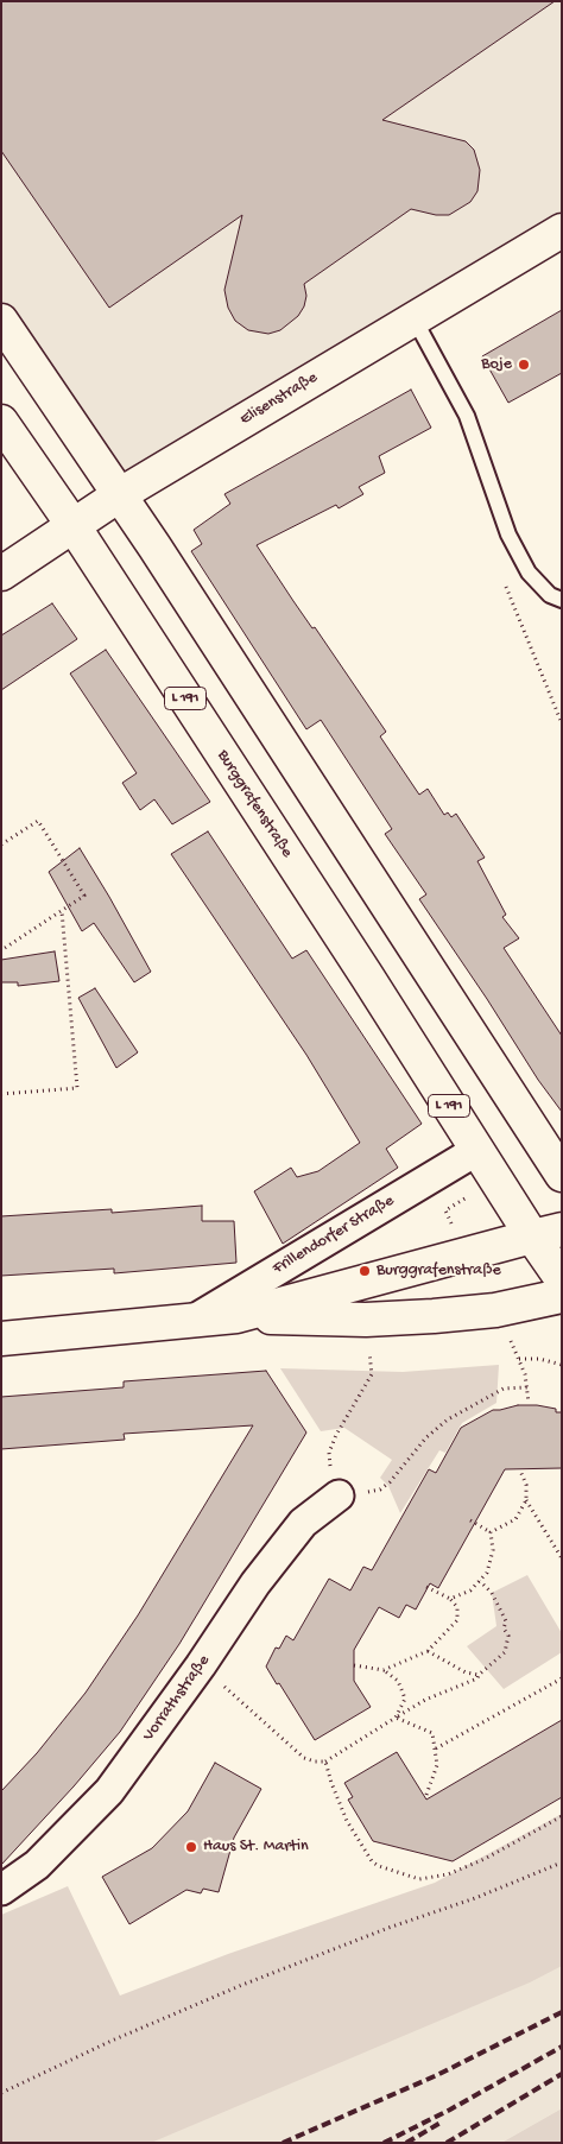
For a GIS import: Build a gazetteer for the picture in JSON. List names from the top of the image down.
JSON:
{
  "streets": {
    "main road": [
      "Elisenstraße",
      "L 191",
      "Burggrafenstraße",
      "Frillendorfer Straße"
    ],
    "street": ["Vorrathstraße"]
  },
  "crossings": [
    ["Elisenstraße", "Burggrafenstraße"],
    ["Burggrafenstraße", "Frillendorfer Straße"]
  ],
  "places": ["Boje", "Burggrafenstraße", "Haus St. Martin"]
}
